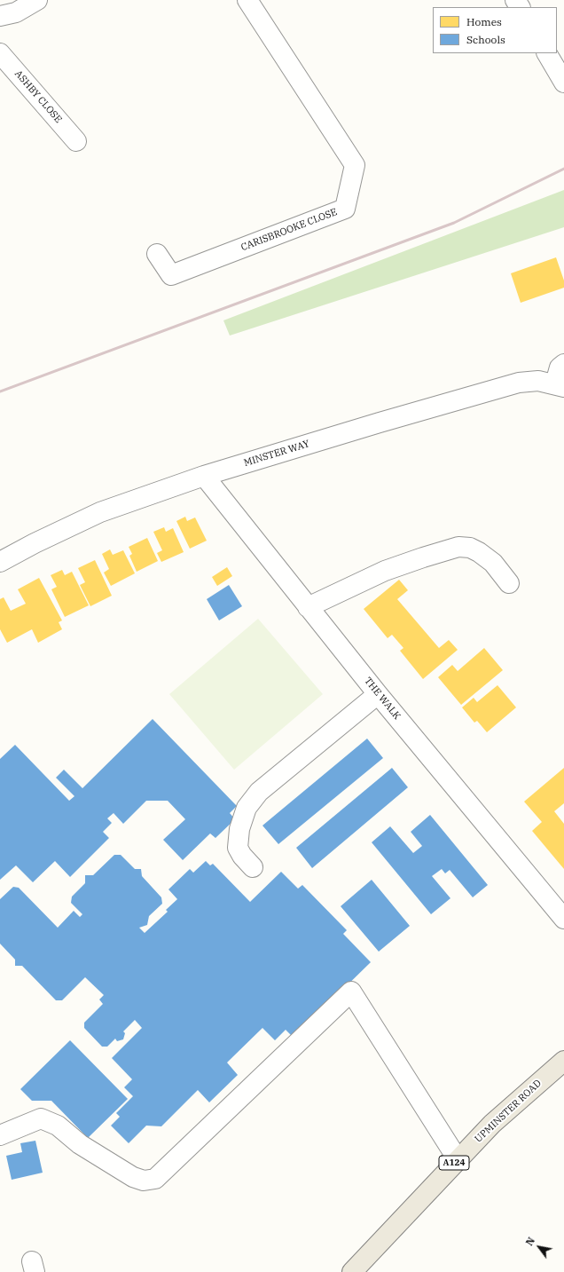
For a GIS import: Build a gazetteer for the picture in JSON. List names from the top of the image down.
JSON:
{
  "streets": {
    "main road": ["UPMINSTER ROAD", "A124"],
    "street": [
      "ASHBY CLOSE",
      "CARISBROOKE CLOSE",
      "MINSTER WAY",
      "THE WALK"
    ]
  },
  "crossings": [
    ["MINSTER WAY", "THE WALK"]
  ],
  "legend": ["Homes", "Schools"],
  "north": "top left"
}
